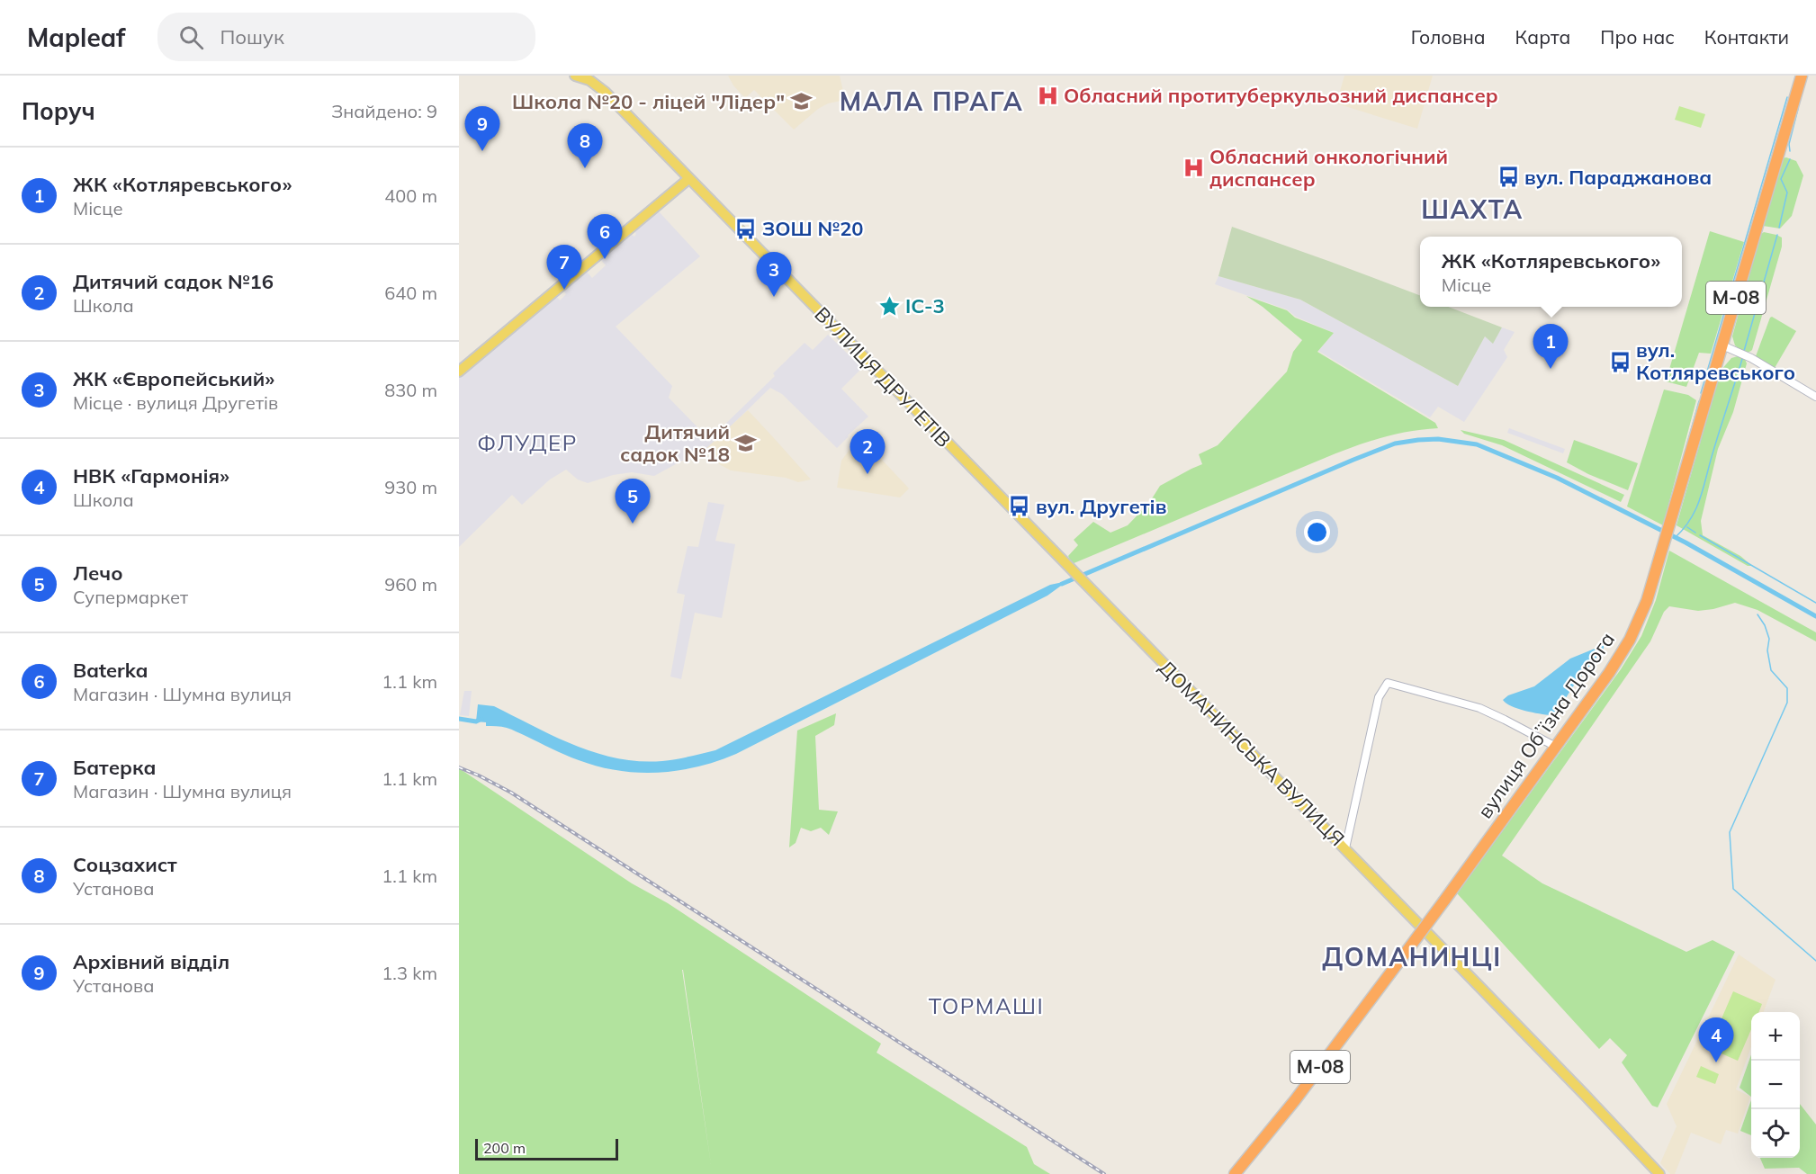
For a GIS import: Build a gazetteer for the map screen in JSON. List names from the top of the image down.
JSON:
{
  "streets": {
    "highway": ["М-08", "вулиця Обʼїзна Дорога"],
    "main road": ["ВУЛИЦЯ ДРУГЕТІВ", "ДОМАНИНСЬКА ВУЛИЦЯ"]
  },
  "crossings": [
    ["ВУЛИЦЯ ДРУГЕТІВ", "ДОМАНИНСЬКА ВУЛИЦЯ"]
  ],
  "districts": [
    "МАЛА ПРАГА",
    "ШАХТА",
    "ФЛУДЕР",
    "ДОМАНИНЦІ",
    "ТОРМАШІ"
  ],
  "places": {
    "hospital": ["Обласний протитуберкульозний диспансер", "Обласний онкологічний диспансер"],
    "school or university": ["Школа №20 - ліцей \"Лідер\"", "Дитячий садок №18"],
    "bus stop": [
      "вул. Параджанова",
      "ЗОШ №20",
      "вул. Котляревського",
      "вул. Другетів"
    ],
    "place": ["ІС-3"]
  },
  "scale_bar": "200 m",
  "page": {
    "header": "Mapleaf",
    "search": "Пошук",
    "nav": [
      "Головна",
      "Карта",
      "Про нас",
      "Контакти"
    ],
    "heading": ["Поруч", "Знайдено: 9"],
    "pins": [
      "9",
      "8",
      "6",
      "7",
      "3",
      "1",
      "2",
      "5",
      "4"
    ],
    "list": [
      {
        "mark": "1",
        "name": "ЖК «Котляревського»",
        "note": "Місце",
        "value": "400 m"
      },
      {
        "mark": "2",
        "name": "Дитячий садок №16",
        "note": "Школа",
        "value": "640 m"
      },
      {
        "mark": "3",
        "name": "ЖК «Європейський»",
        "note": "Місце · вулиця Другетів",
        "value": "830 m"
      },
      {
        "mark": "4",
        "name": "НВК «Гармонія»",
        "note": "Школа",
        "value": "930 m"
      },
      {
        "mark": "5",
        "name": "Лечо",
        "note": "Супермаркет",
        "value": "960 m"
      },
      {
        "mark": "6",
        "name": "Baterka",
        "note": "Магазин · Шумна вулиця",
        "value": "1.1 km"
      },
      {
        "mark": "7",
        "name": "Батерка",
        "note": "Магазин · Шумна вулиця",
        "value": "1.1 km"
      },
      {
        "mark": "8",
        "name": "Соцзахист",
        "note": "Установа",
        "value": "1.1 km"
      },
      {
        "mark": "9",
        "name": "Архівний відділ",
        "note": "Установа",
        "value": "1.3 km"
      }
    ],
    "popup": ["ЖК «Котляревського»", "Місце"],
    "map_buttons": ["+", "−"],
    "scale": "200 m"
  }
}
